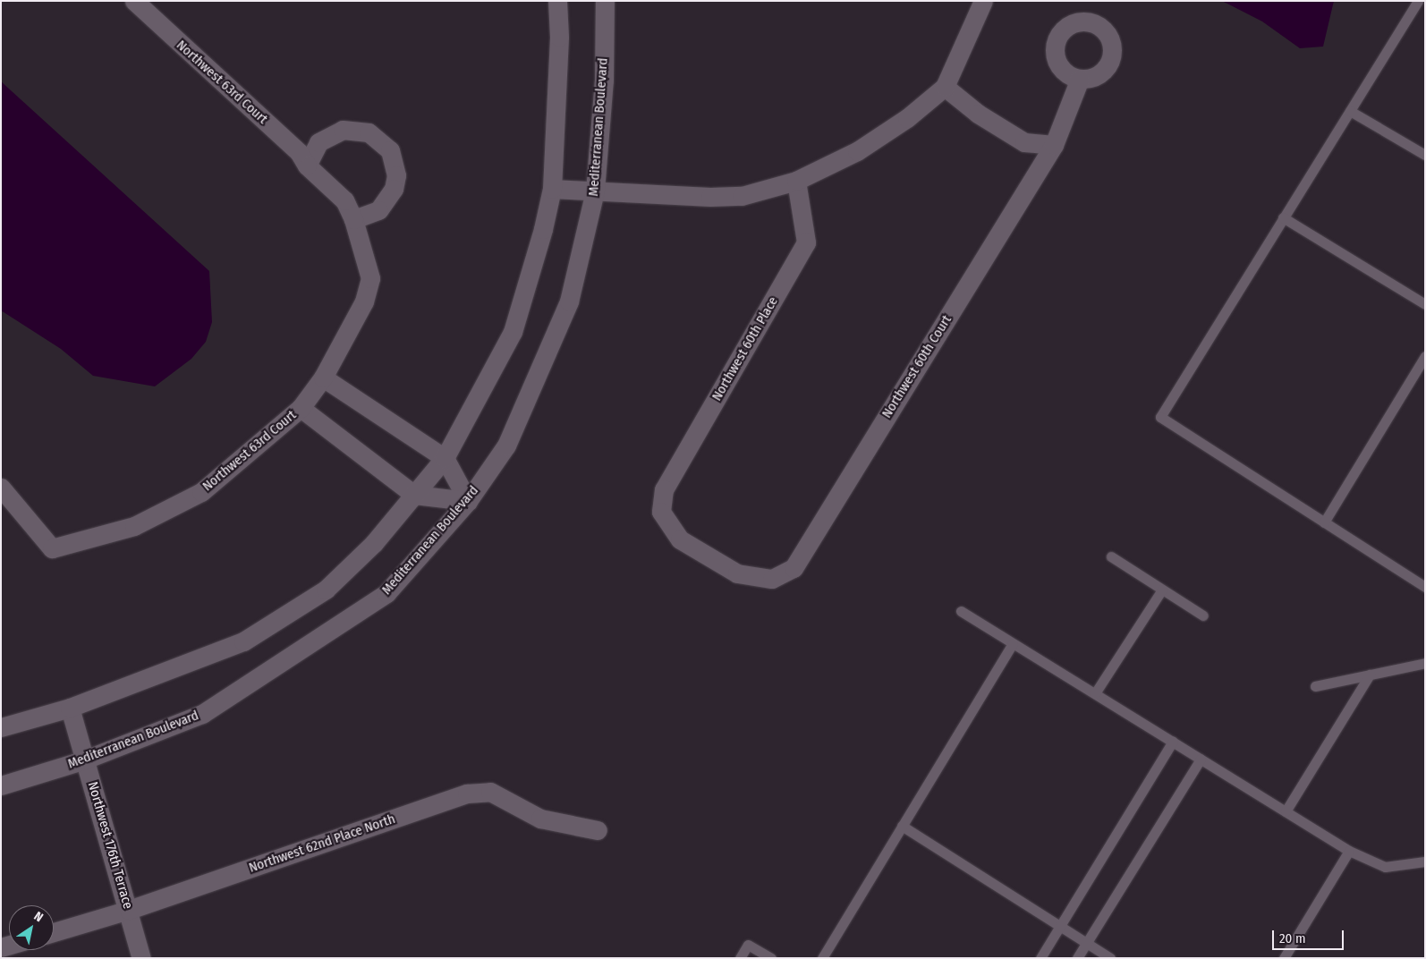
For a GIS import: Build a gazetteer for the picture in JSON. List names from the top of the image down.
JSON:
{
  "streets": {
    "street": [
      "Northwest 63rd Court",
      "Mediterranean Boulevard",
      "Northwest 60th Place",
      "Northwest 60th Court",
      "Northwest 62nd Place North",
      "Northwest 176th Terrace"
    ]
  },
  "crossings": [
    ["Mediterranean Boulevard", "Northwest 176th Terrace"],
    ["Northwest 60th Place", "Northwest 60th Court"],
    ["Northwest 62nd Place North", "Northwest 176th Terrace"]
  ],
  "scale_bar": "20 m",
  "north": "top right"
}
